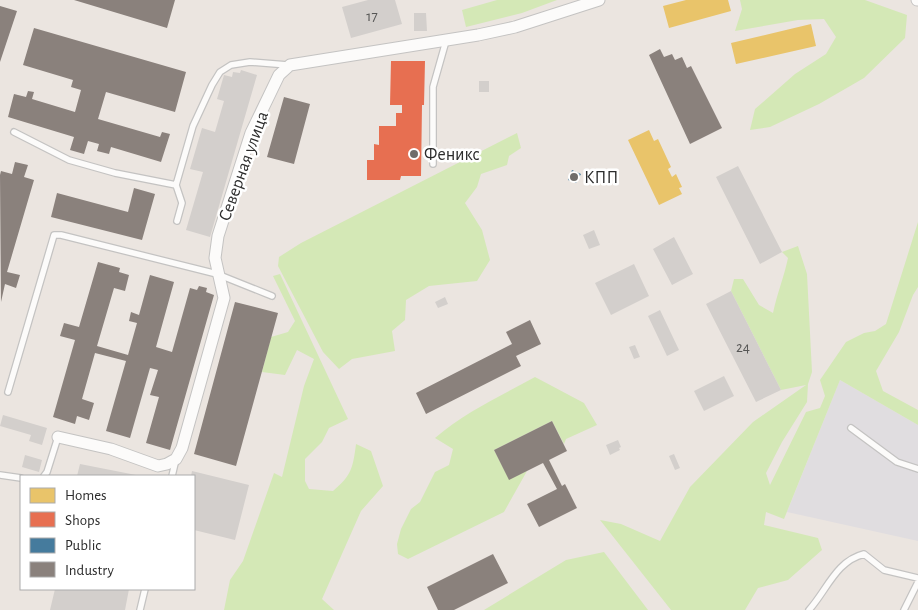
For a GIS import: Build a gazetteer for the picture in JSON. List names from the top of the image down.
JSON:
{
  "streets": {
    "street": ["Северная улица"]
  },
  "places": ["Феникс", "КПП"],
  "house_numbers": ["17", "24"],
  "legend": [
    "Homes",
    "Shops",
    "Public",
    "Industry"
  ]
}
